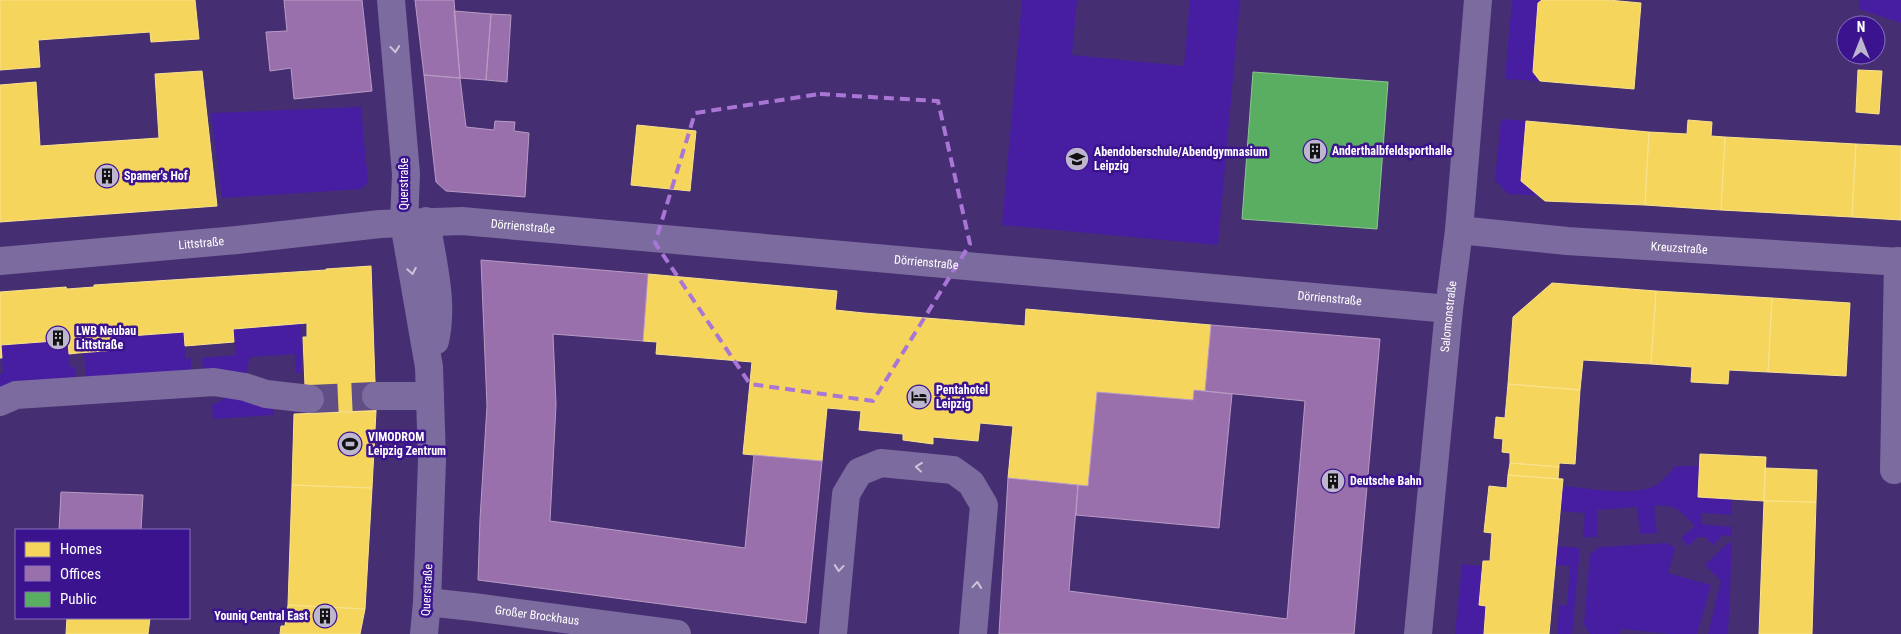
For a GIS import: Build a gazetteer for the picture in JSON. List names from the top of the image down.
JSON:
{
  "streets": {
    "street": [
      "Querstraße",
      "Dörrienstraße",
      "Littstraße",
      "Kreuzstraße",
      "Salomonstraße",
      "Großer Brockhaus"
    ]
  },
  "crossings": [
    ["Querstraße", "Dörrienstraße"],
    ["Querstraße", "Littstraße"],
    ["Querstraße", "Großer Brockhaus"],
    ["Dörrienstraße", "Littstraße"],
    ["Dörrienstraße", "Salomonstraße"],
    ["Kreuzstraße", "Salomonstraße"]
  ],
  "one_way": ["Querstraße"],
  "places": {
    "building": [
      "Anderthalbfeldsporthalle",
      "Spamer's Hof",
      "LWB Neubau Littstraße",
      "Deutsche Bahn",
      "Youniq Central East"
    ],
    "school or university": ["Abendoberschule/Abendgymnasium Leipzig"],
    "hotel": ["Pentahotel Leipzig"],
    "sports": ["VIMODROM Leipzig Zentrum"]
  },
  "legend": ["Homes", "Offices", "Public"],
  "north": "top"
}
